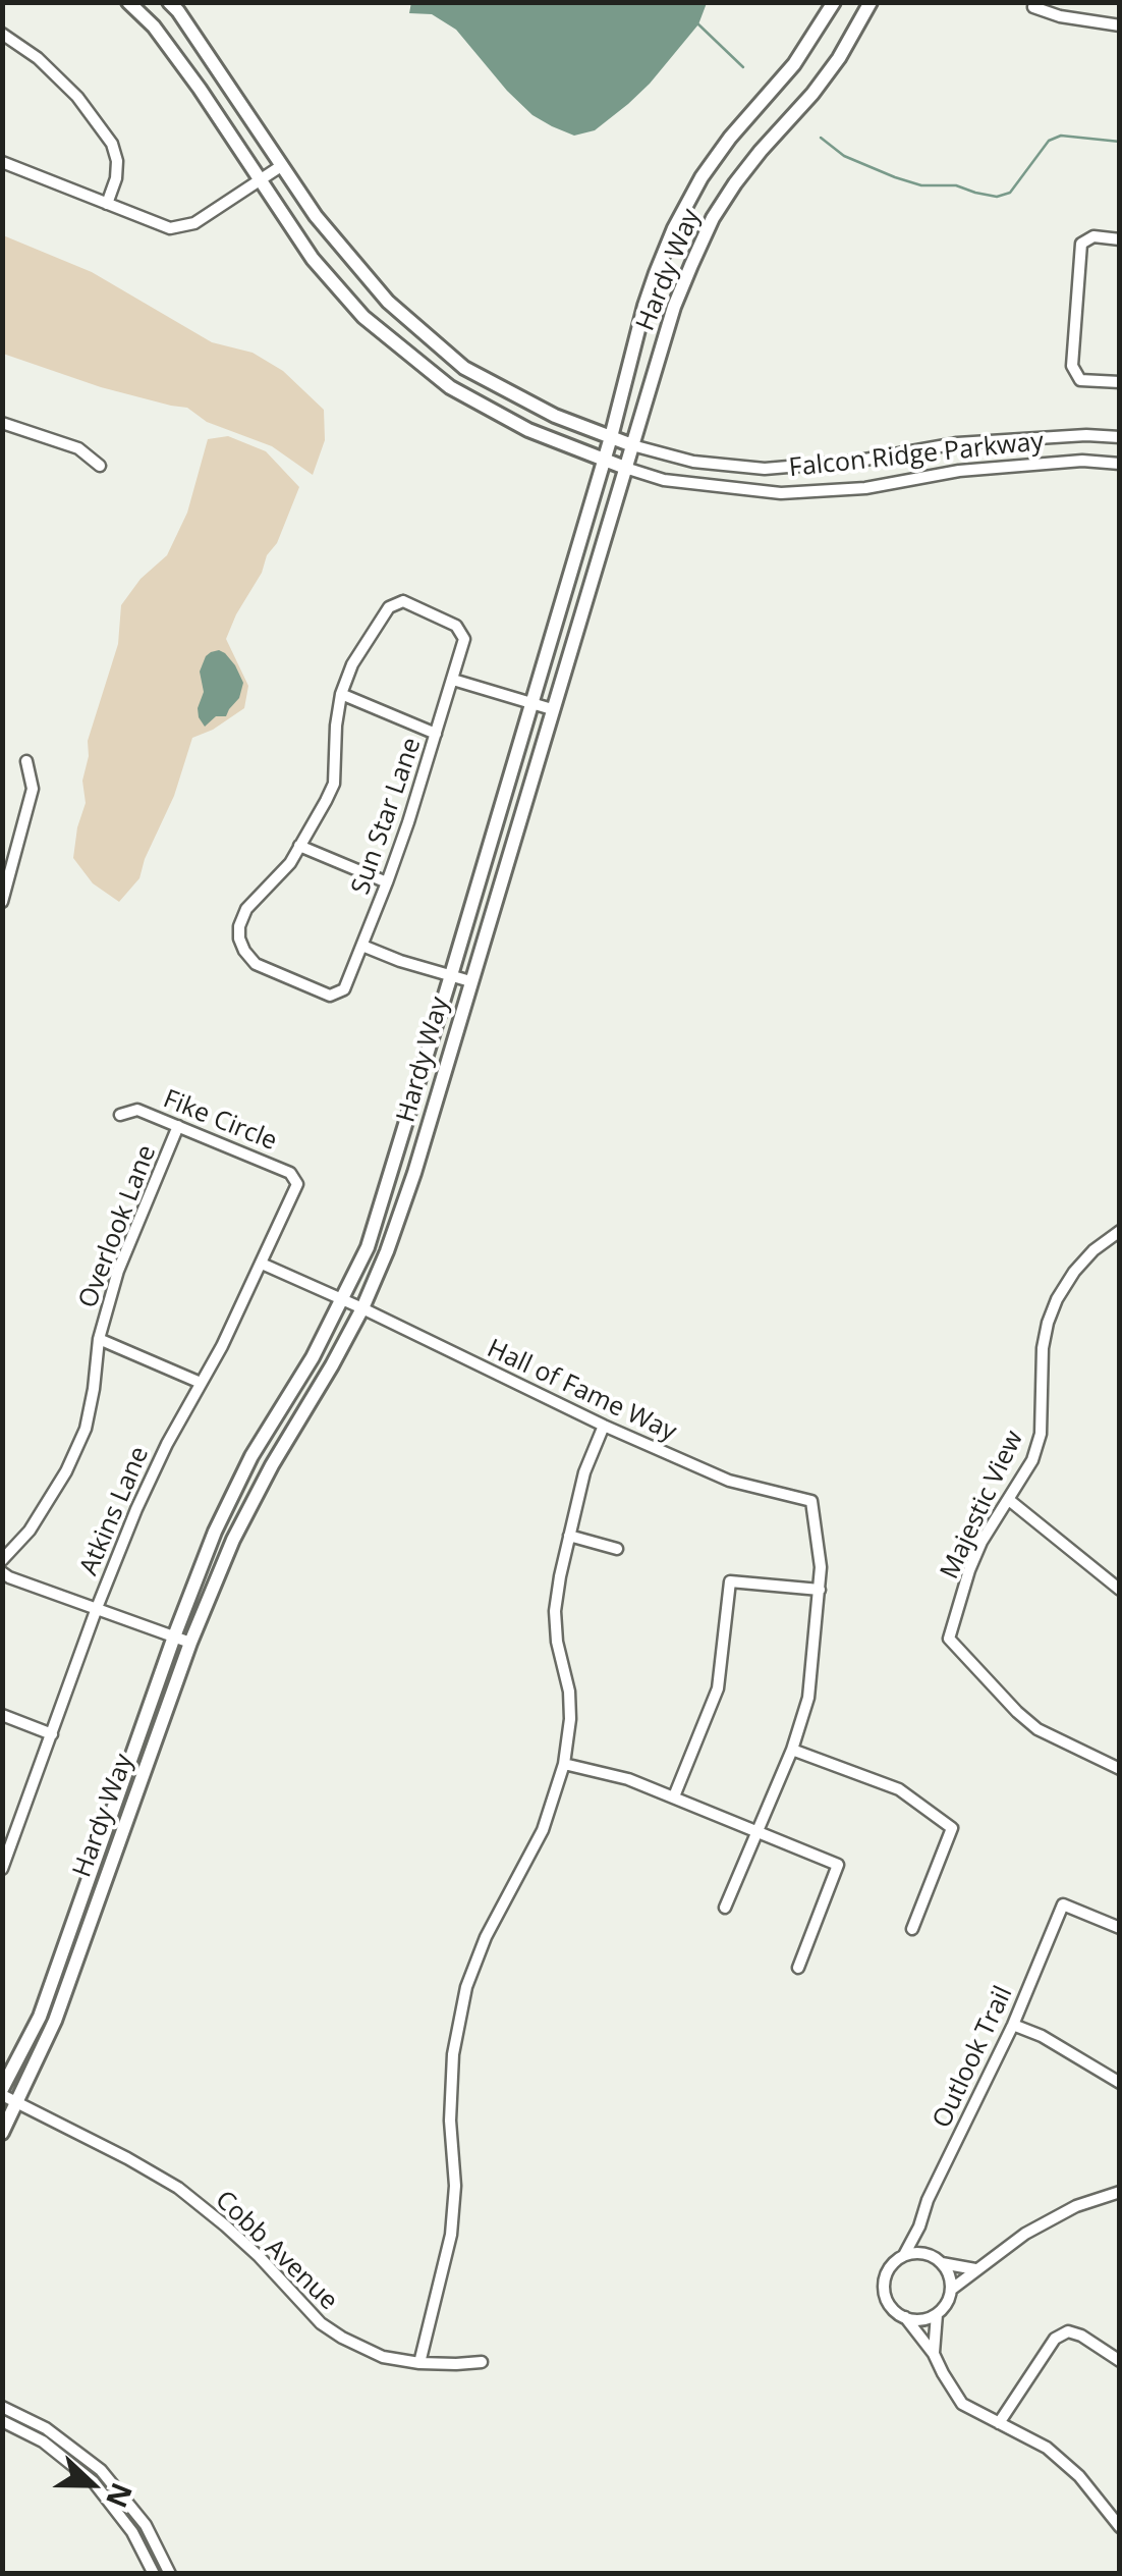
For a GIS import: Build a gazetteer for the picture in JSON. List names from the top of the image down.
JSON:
{
  "streets": {
    "main road": ["Hardy Way", "Falcon Ridge Parkway"],
    "street": [
      "Sun Star Lane",
      "Fike Circle",
      "Overlook Lane",
      "Hall of Fame Way",
      "Majestic View",
      "Atkins Lane",
      "Outlook Trail",
      "Cobb Avenue"
    ]
  },
  "crossings": [
    ["Hardy Way", "Falcon Ridge Parkway"],
    ["Hardy Way", "Hall of Fame Way"],
    ["Hardy Way", "Cobb Avenue"],
    ["Fike Circle", "Overlook Lane"],
    ["Fike Circle", "Atkins Lane"],
    ["Hall of Fame Way", "Atkins Lane"]
  ],
  "north": "right"
}
